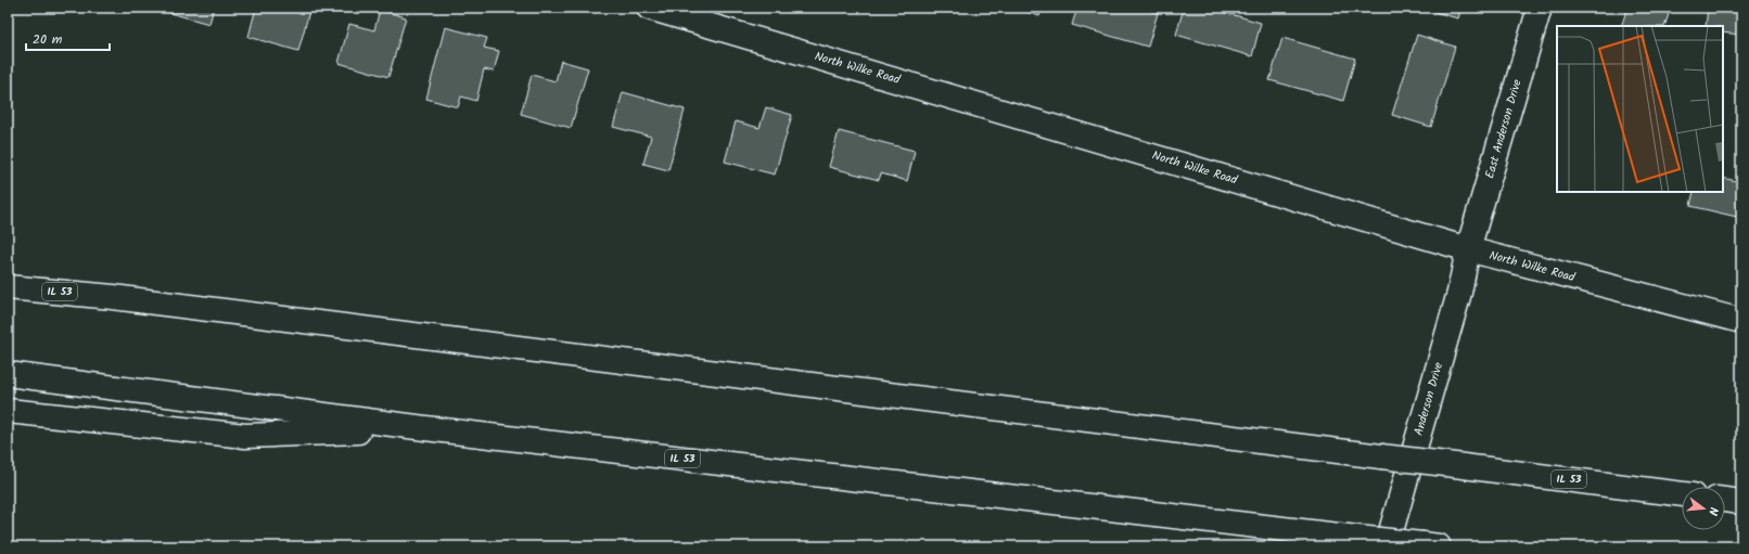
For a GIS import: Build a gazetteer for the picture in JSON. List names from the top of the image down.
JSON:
{
  "streets": {
    "main road": [
      "North Wilke Road",
      "East Anderson Drive",
      "IL 53",
      "Anderson Drive"
    ]
  },
  "crossings": [
    ["North Wilke Road", "East Anderson Drive"],
    ["North Wilke Road", "Anderson Drive"],
    ["East Anderson Drive", "Anderson Drive"]
  ],
  "scale_bar": "20 m",
  "north": "right"
}
